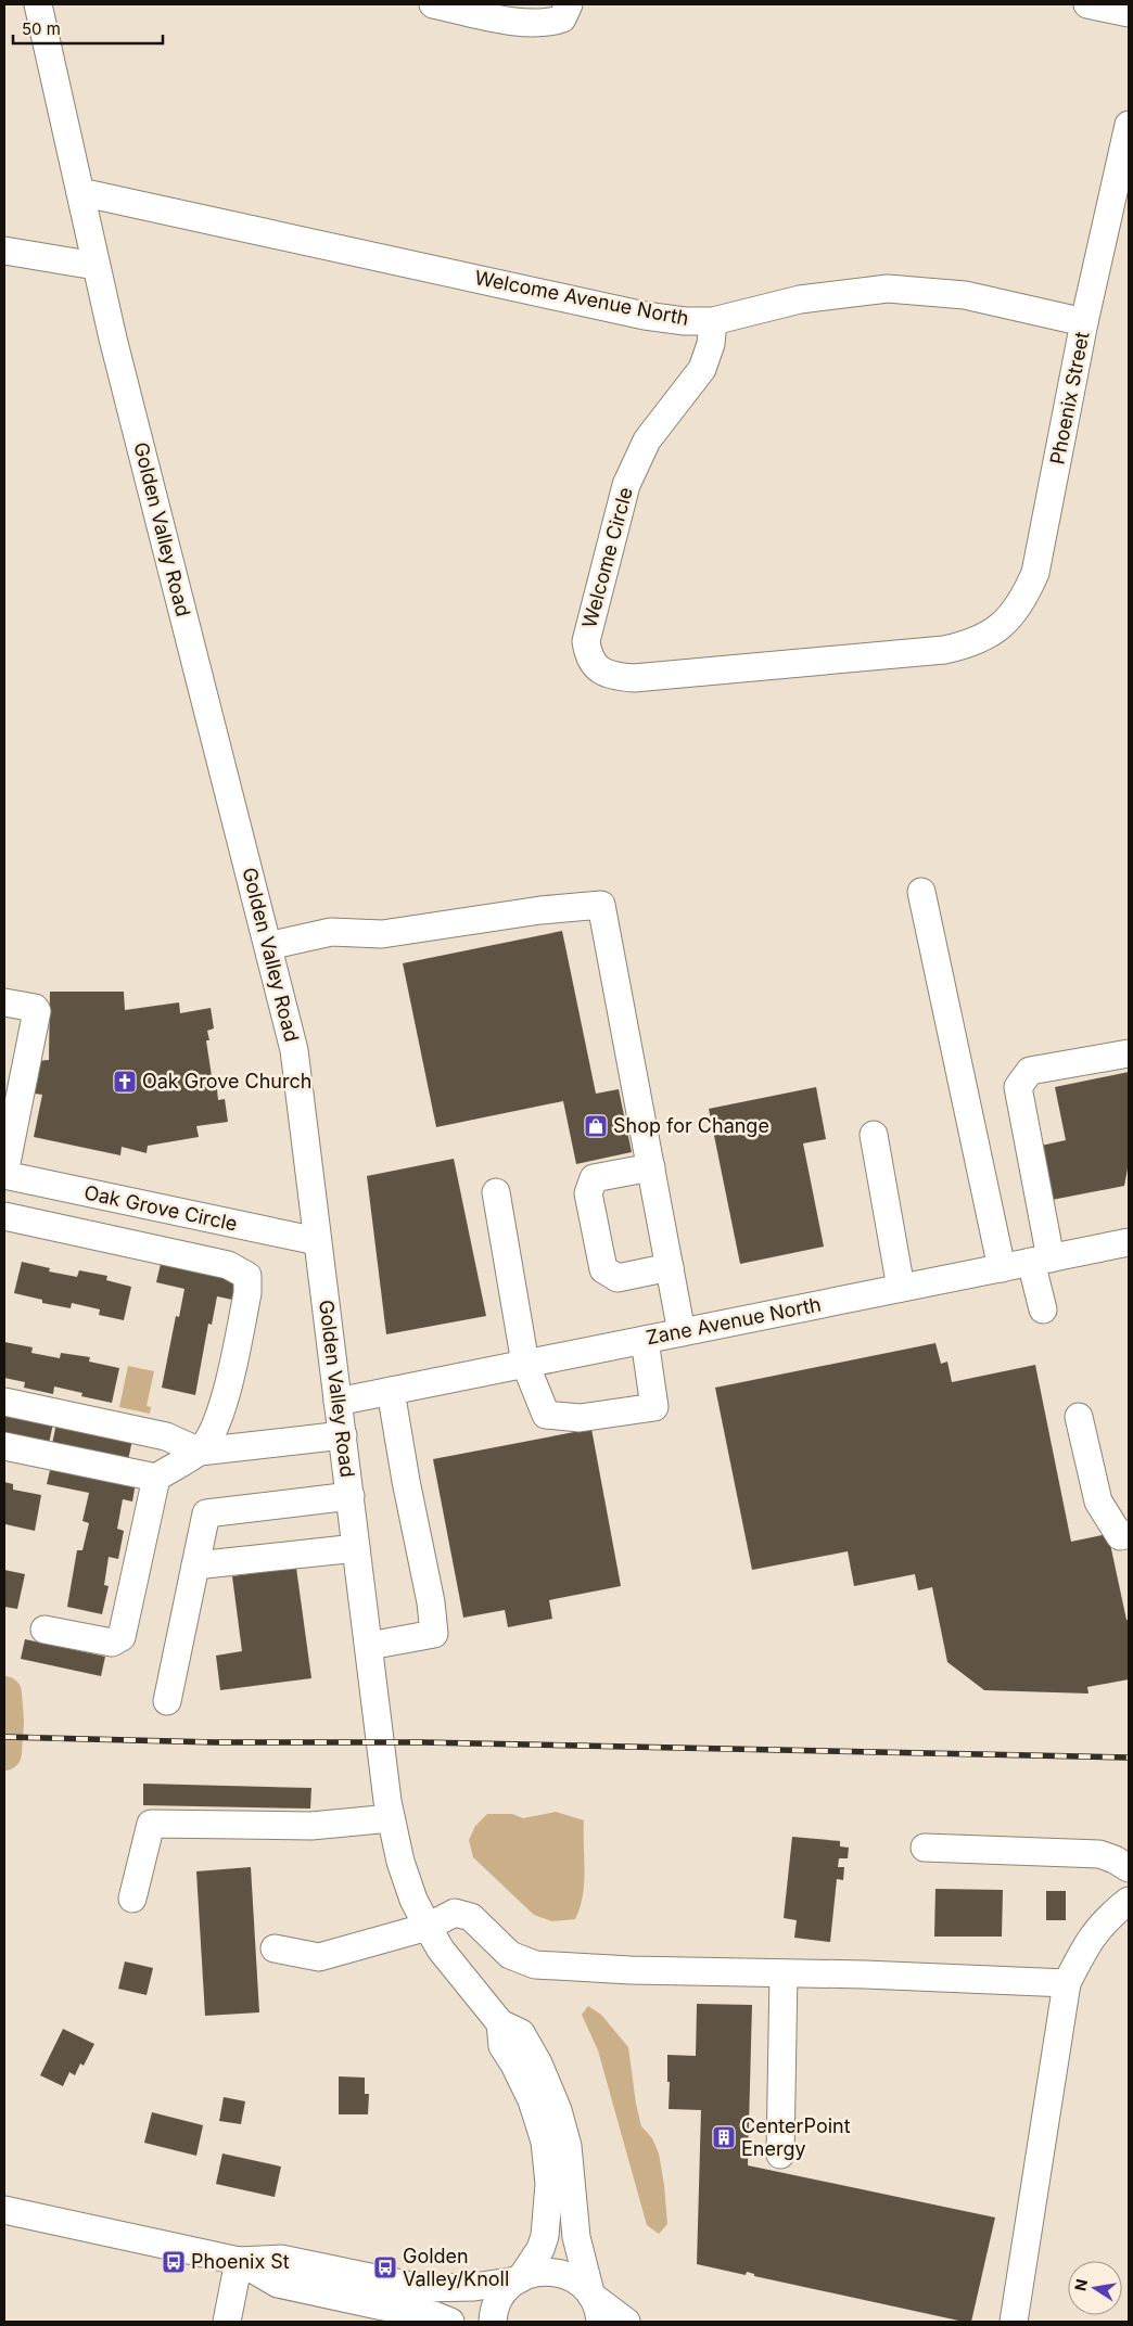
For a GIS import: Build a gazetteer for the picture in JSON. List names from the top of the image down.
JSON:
{
  "streets": {
    "street": [
      "Welcome Avenue North",
      "Phoenix Street",
      "Golden Valley Road",
      "Welcome Circle",
      "Oak Grove Circle",
      "Zane Avenue North"
    ]
  },
  "crossings": [
    ["Welcome Avenue North", "Phoenix Street"],
    ["Welcome Avenue North", "Golden Valley Road"],
    ["Welcome Avenue North", "Welcome Circle"],
    ["Phoenix Street", "Welcome Circle"],
    ["Golden Valley Road", "Oak Grove Circle"],
    ["Golden Valley Road", "Zane Avenue North"]
  ],
  "places": {
    "church": ["Oak Grove Church"],
    "shop": ["Shop for Change"],
    "building": ["CenterPoint Energy"],
    "bus stop": ["Phoenix St", "Golden Valley/Knoll"]
  },
  "scale_bar": "50 m",
  "north": "left"
}
